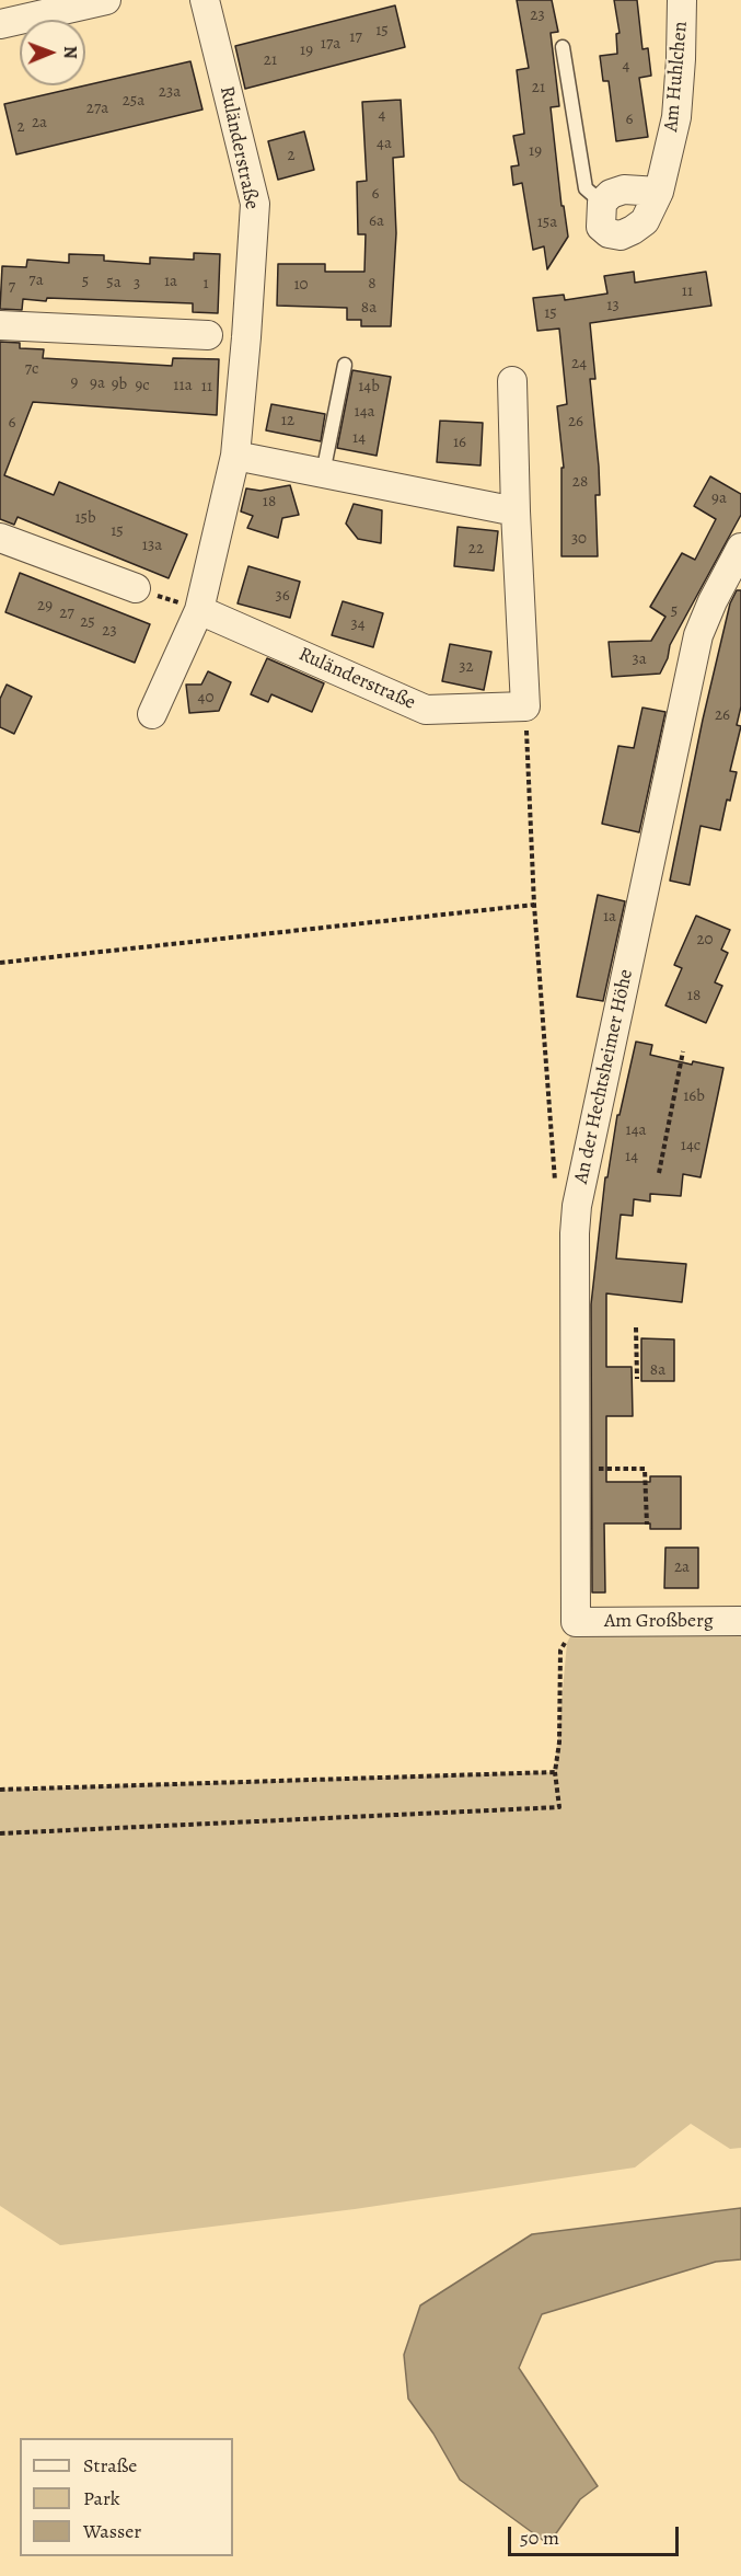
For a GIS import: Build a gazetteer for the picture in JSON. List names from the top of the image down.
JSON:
{
  "streets": {
    "street": [
      "Am Huhlchen",
      "Ruländerstraße",
      "An der Hechtsheimer Höhe",
      "Am Großberg"
    ]
  },
  "crossings": [
    ["An der Hechtsheimer Höhe", "Am Großberg"]
  ],
  "house_numbers": [
    "23",
    "15",
    "17",
    "17a",
    "19",
    "21",
    "4",
    "21",
    "23a",
    "25a",
    "27a",
    "4",
    "6",
    "2a",
    "2",
    "4a",
    "19",
    "2",
    "6",
    "6a",
    "15a",
    "7a",
    "5",
    "1a",
    "5a",
    "3",
    "1",
    "8",
    "10",
    "7",
    "11",
    "13",
    "8a",
    "15",
    "24",
    "7c",
    "9",
    "9a",
    "9b",
    "9c",
    "11a",
    "11",
    "14b",
    "14a",
    "12",
    "26",
    "6",
    "14",
    "16",
    "28",
    "9a",
    "18",
    "15b",
    "15",
    "30",
    "13a",
    "22",
    "36",
    "29",
    "5",
    "27",
    "25",
    "34",
    "23",
    "3a",
    "32",
    "40",
    "26",
    "1a",
    "20",
    "18",
    "16b",
    "14a",
    "14c",
    "14",
    "8a",
    "2a"
  ],
  "legend": ["Straße", "Park", "Wasser"],
  "scale_bar": "50 m",
  "north": "right"
}
